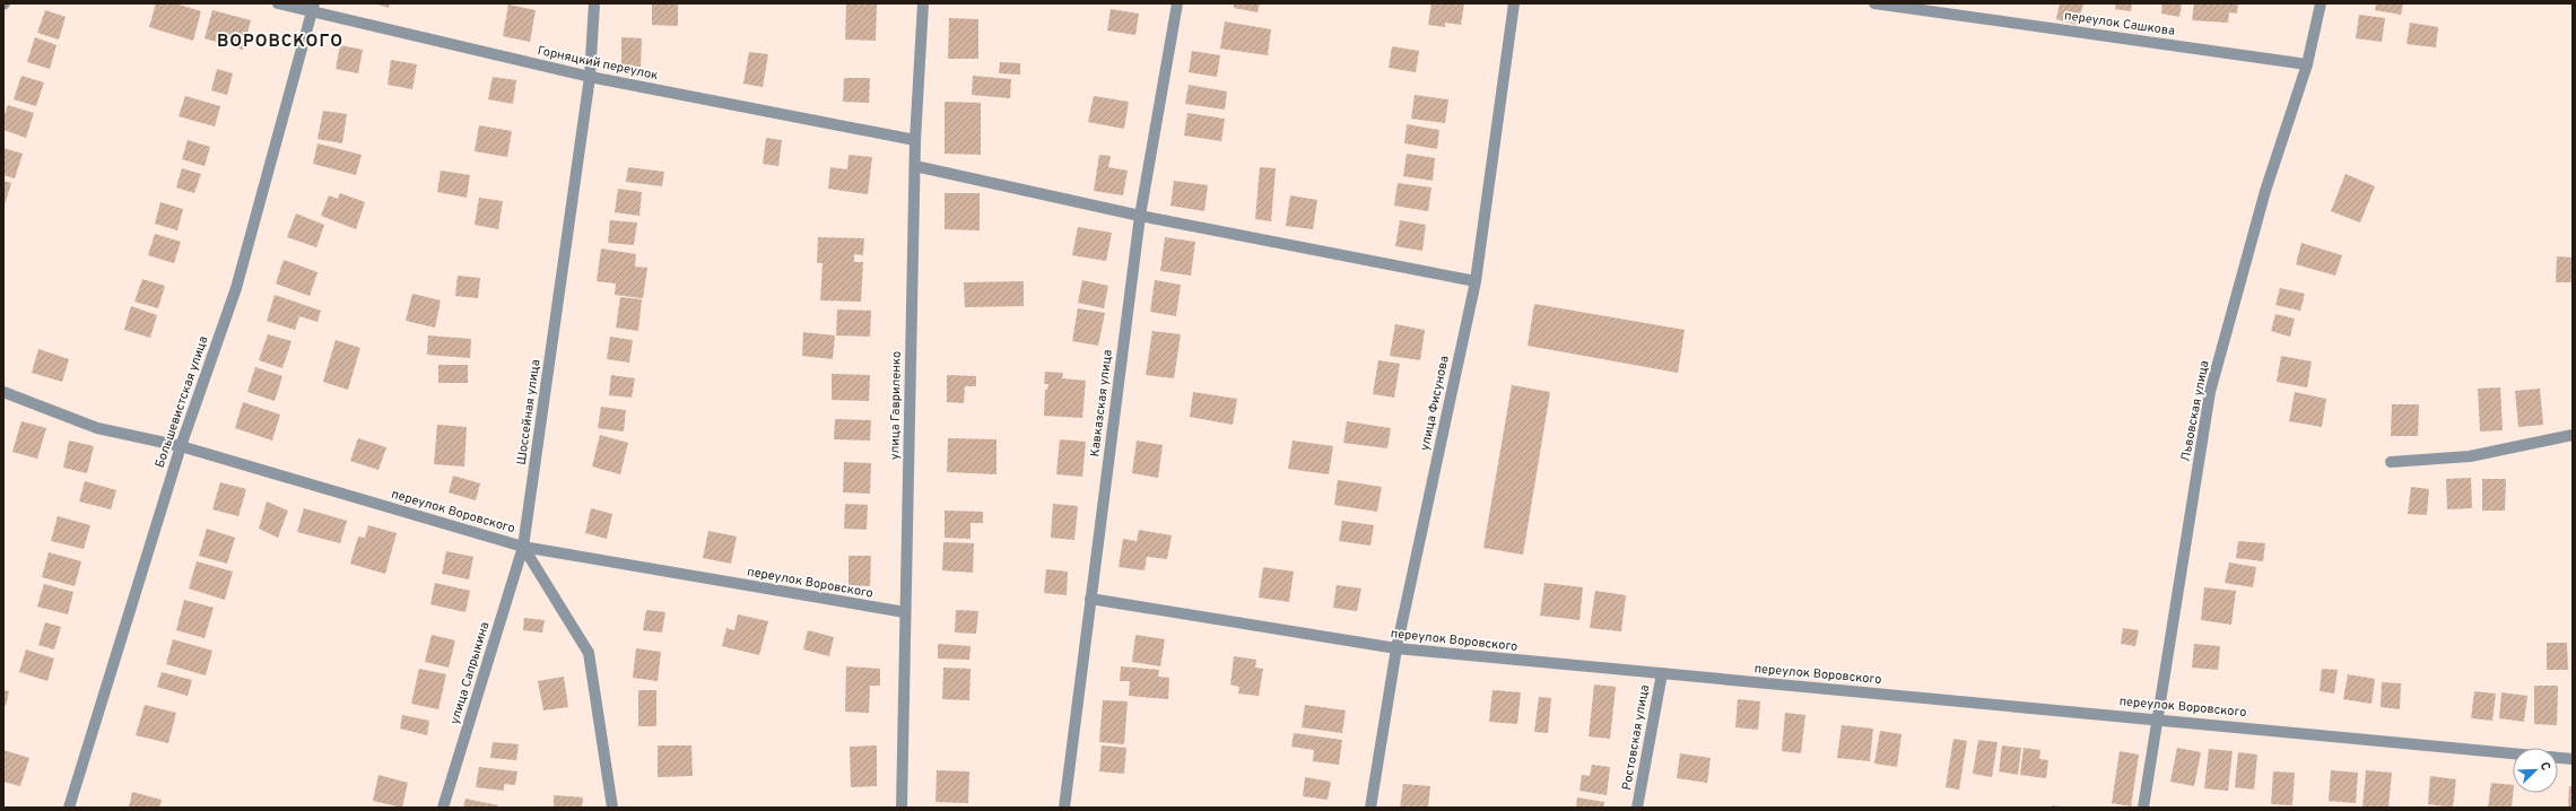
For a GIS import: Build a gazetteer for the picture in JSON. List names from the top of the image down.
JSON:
{
  "streets": {
    "street": [
      "переулок Сашкова",
      "Горняцкий переулок",
      "Большевистская улица",
      "Кавказская улица",
      "улица Фисунова",
      "улица Гавриленко",
      "Львовская улица",
      "Шоссейная улица",
      "переулок Воровского",
      "улица Сапрыкина",
      "Ростовская улица"
    ]
  },
  "crossings": [
    ["переулок Сашкова", "Львовская улица"],
    ["Горняцкий переулок", "Большевистская улица"],
    ["Горняцкий переулок", "улица Гавриленко"],
    ["Горняцкий переулок", "Шоссейная улица"],
    ["Большевистская улица", "переулок Воровского"],
    ["Кавказская улица", "переулок Воровского"],
    ["улица Фисунова", "переулок Воровского"],
    ["улица Гавриленко", "переулок Воровского"],
    ["Львовская улица", "переулок Воровского"],
    ["Шоссейная улица", "переулок Воровского"],
    ["Шоссейная улица", "улица Сапрыкина"],
    ["переулок Воровского", "улица Сапрыкина"],
    ["переулок Воровского", "Ростовская улица"]
  ],
  "districts": ["ВОРОВСКОГО"],
  "north": "top right"
}
